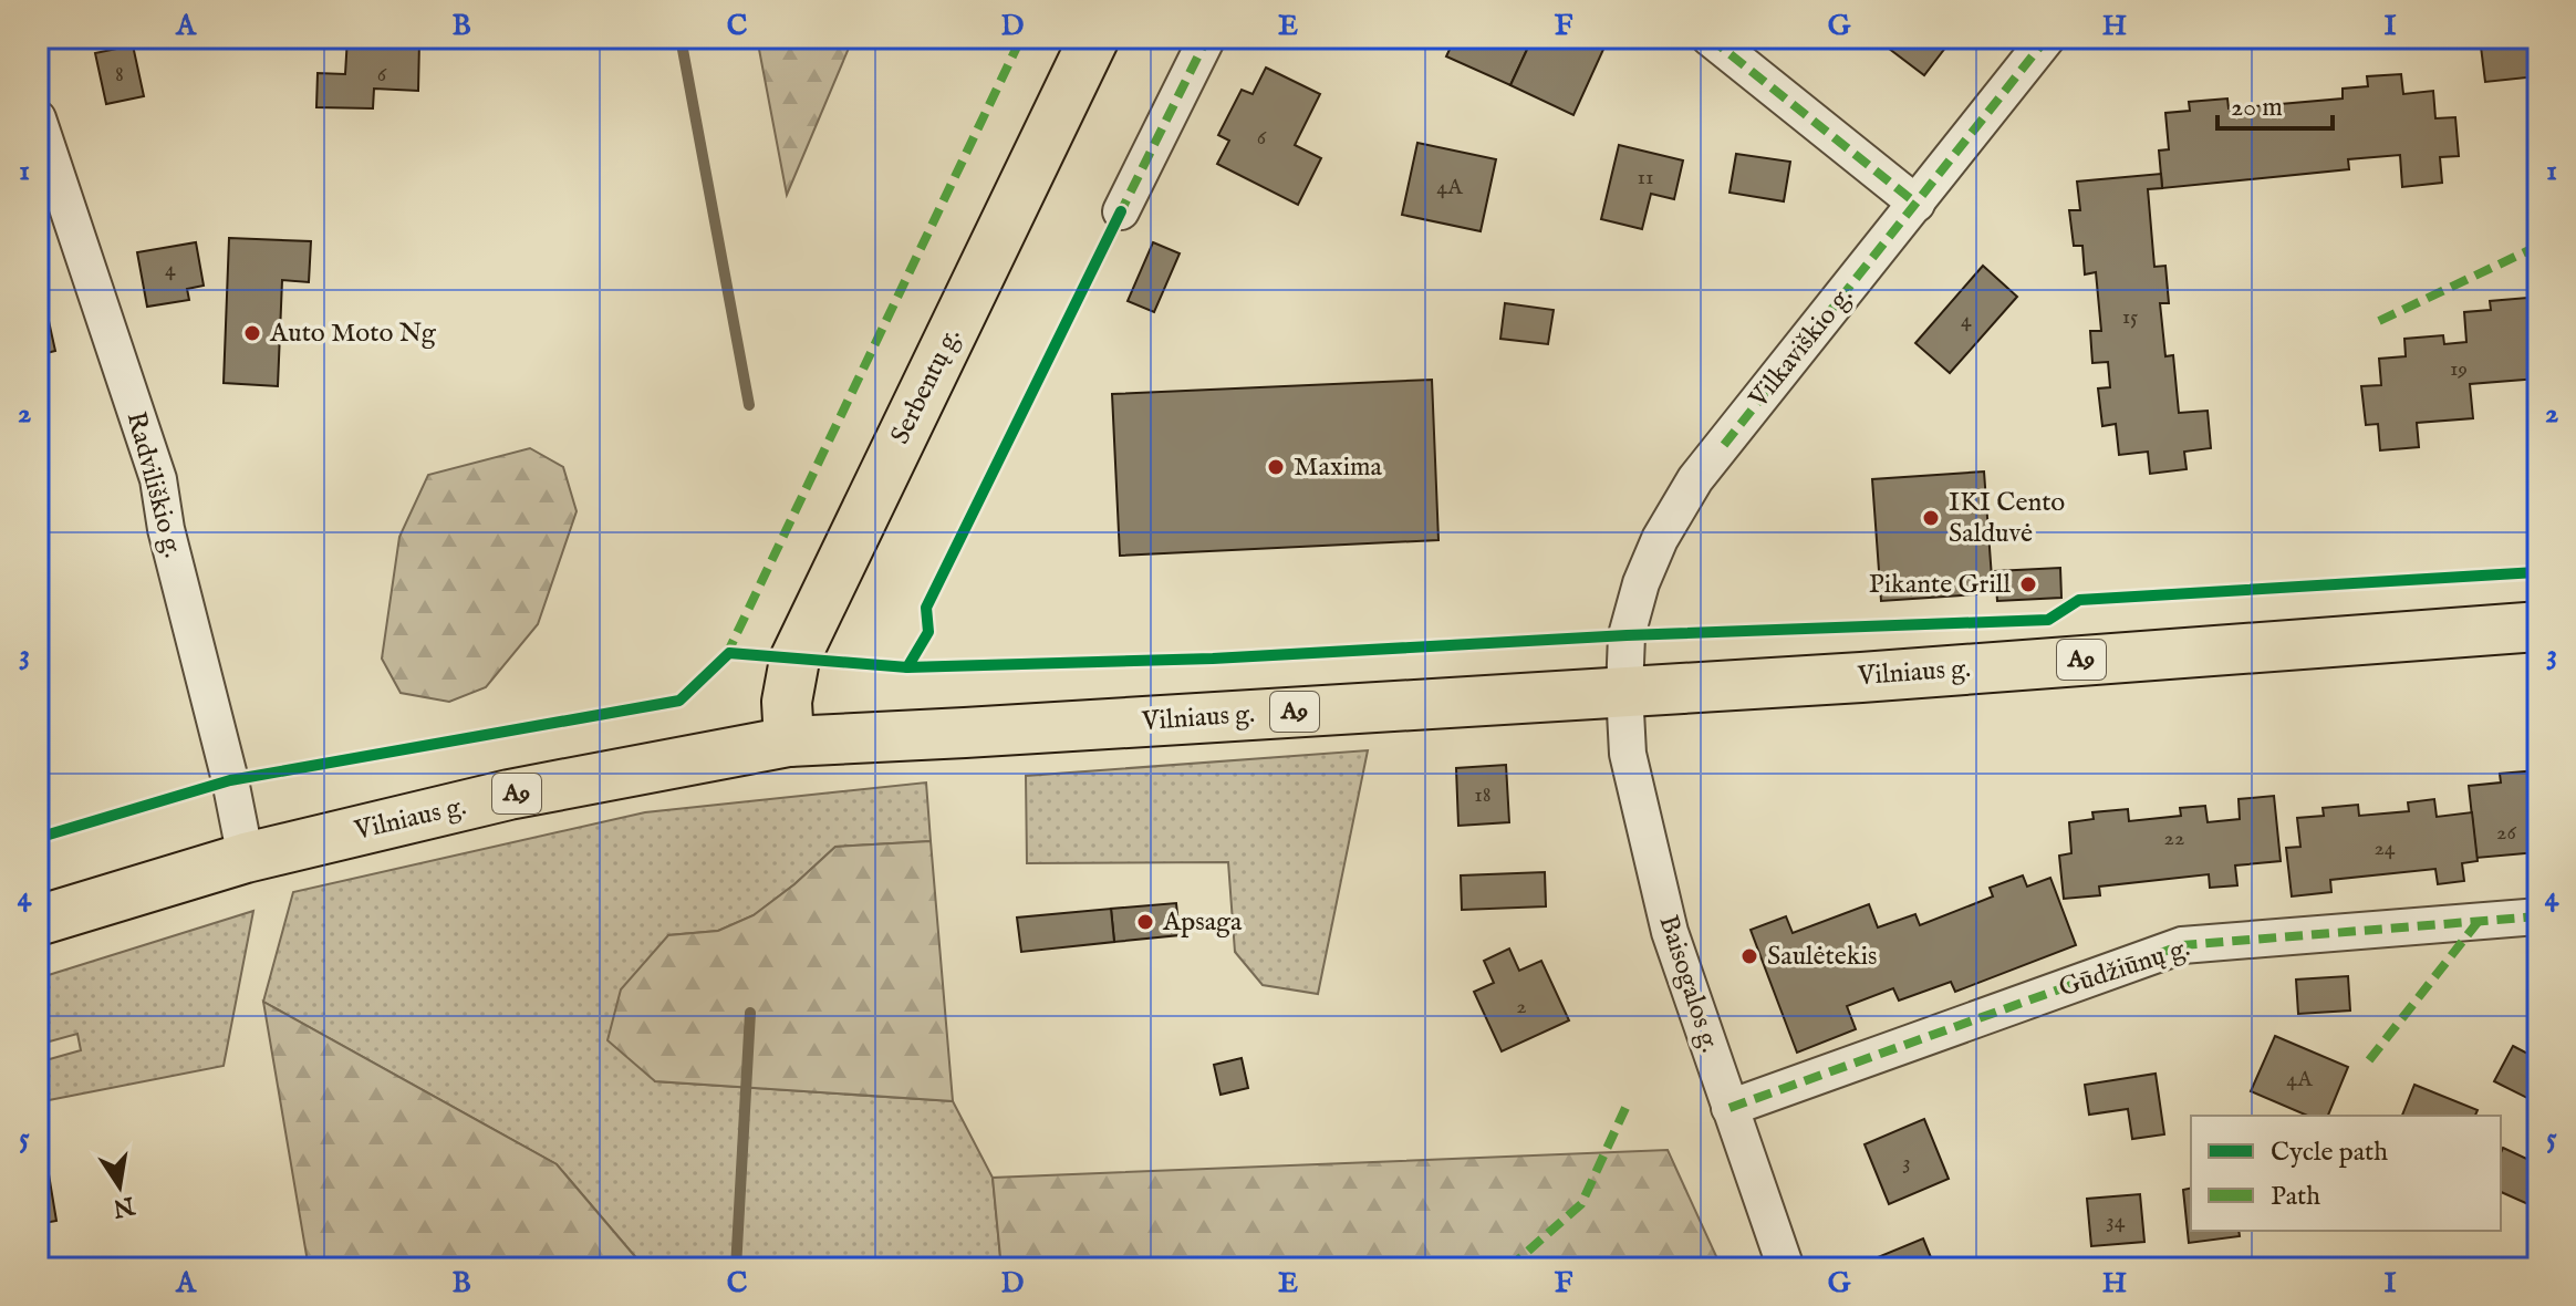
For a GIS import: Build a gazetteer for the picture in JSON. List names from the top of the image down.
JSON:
{
  "streets": {
    "main road": ["Serbentų g.", "A9", "Vilniaus g."],
    "street": [
      "Vilkaviškio g.",
      "Radviliškio g.",
      "Gūdžiūnų g.",
      "Baisogalos g."
    ]
  },
  "crossings": [
    ["Vilkaviškio g.", "Vilniaus g."],
    ["Vilkaviškio g.", "Baisogalos g."],
    ["Serbentų g.", "Vilniaus g."],
    ["Radviliškio g.", "Vilniaus g."],
    ["Vilniaus g.", "Baisogalos g."],
    ["Gūdžiūnų g.", "Baisogalos g."]
  ],
  "places": [
    "Auto Moto Ng",
    "Maxima",
    "IKI Cento Salduvė",
    "Pikante Grill",
    "Apsaga",
    "Saulėtekis"
  ],
  "house_numbers": [
    "8",
    "6",
    "6",
    "11",
    "4A",
    "4",
    "15",
    "4",
    "19",
    "18",
    "26",
    "22",
    "24",
    "2",
    "4A",
    "3",
    "34"
  ],
  "legend": ["Cycle path", "Path"],
  "scale_bar": "20 m",
  "north": "bottom",
  "grid": {
    "columns": [
      "A",
      "B",
      "C",
      "D",
      "E",
      "F",
      "G",
      "H",
      "I"
    ],
    "rows": [
      "1",
      "2",
      "3",
      "4",
      "5"
    ]
  }
}
